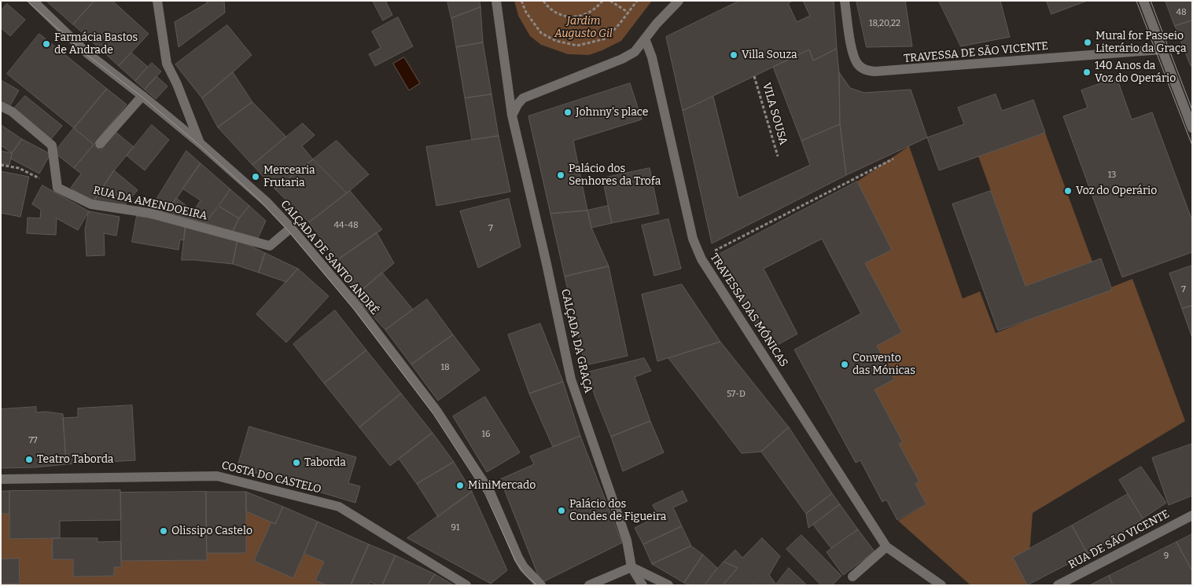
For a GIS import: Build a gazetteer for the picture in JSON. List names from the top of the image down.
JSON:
{
  "streets": {
    "street": [
      "TRAVESSA DE SÃO VICENTE",
      "RUA DA AMENDOEIRA",
      "CALÇADA DE SANTO ANDRÉ",
      "TRAVESSA DAS MÓNICAS",
      "CALÇADA DA GRAÇA",
      "COSTA DO CASTELO",
      "RUA DE SÃO VICENTE"
    ],
    "path": ["VILA SOUSA"]
  },
  "crossings": [
    ["RUA DA AMENDOEIRA", "CALÇADA DE SANTO ANDRÉ"]
  ],
  "parks": ["Jardim Augusto Gil"],
  "places": [
    "Mural for Passeio Literário da Graça",
    "Farmácia Bastos de Andrade",
    "Villa Souza",
    "140 Anos da Voz do Operário",
    "Johnny's place",
    "Palácio dos Senhores da Trofa",
    "Mercearia Frutaria",
    "Voz do Operário",
    "Convento das Mónicas",
    "Teatro Taborda",
    "Taborda",
    "MiniMercado",
    "Palácio dos Condes de Figueira",
    "Olissipo Castelo"
  ],
  "house_numbers": [
    "48",
    "18,20,22",
    "13",
    "44-48",
    "7",
    "7",
    "18",
    "57-D",
    "16",
    "77",
    "91",
    "9"
  ]
}
